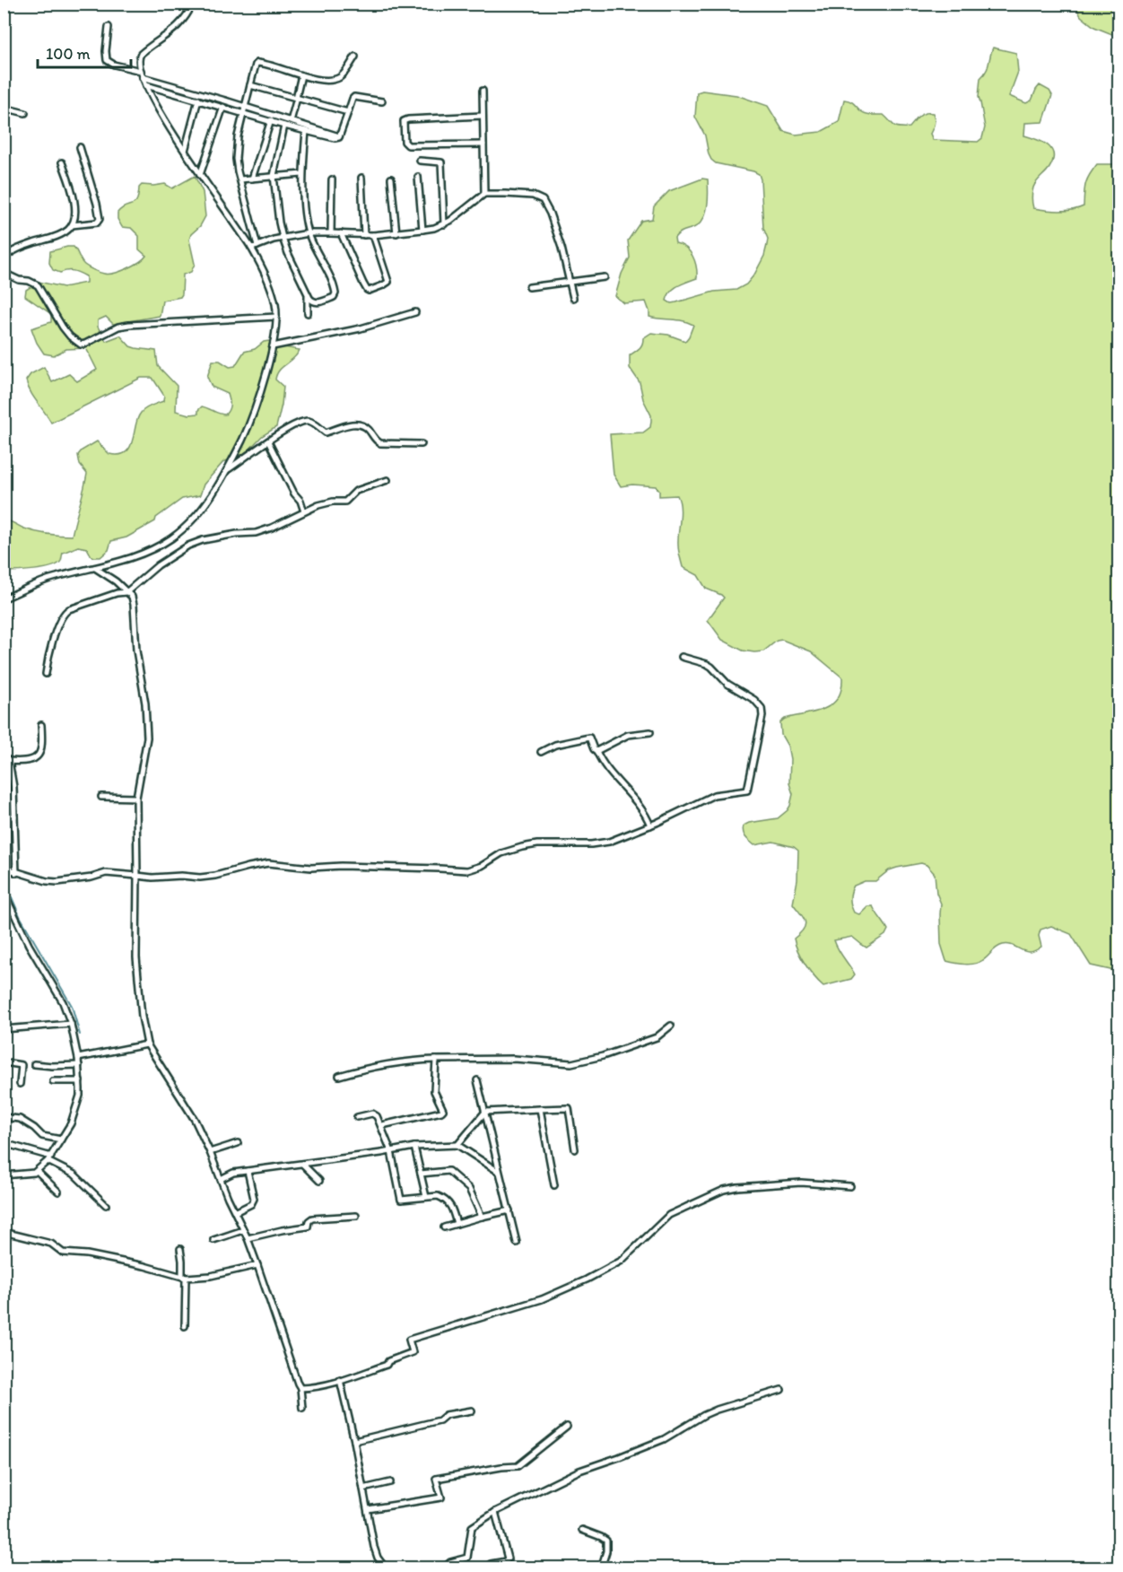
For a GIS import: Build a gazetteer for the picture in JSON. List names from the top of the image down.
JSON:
{
  "scale_bar": "100 m"
}
